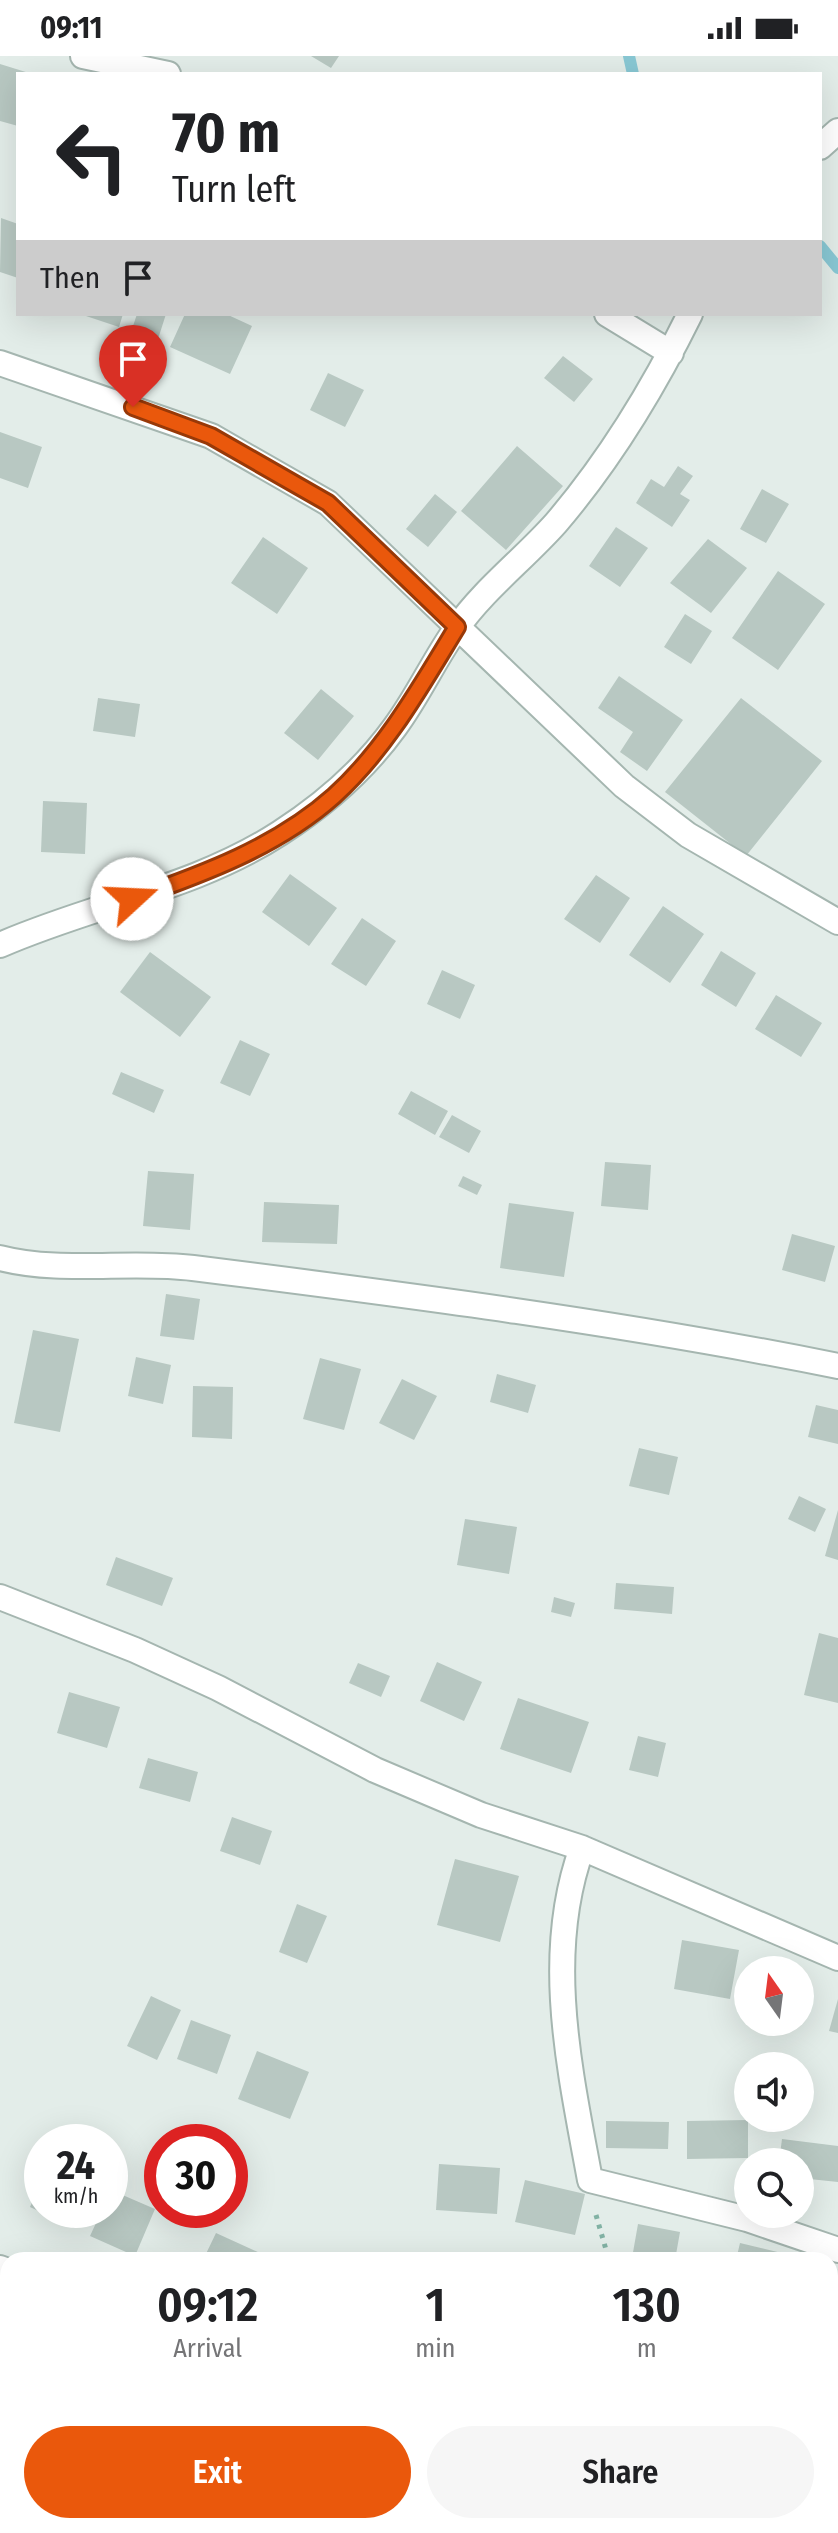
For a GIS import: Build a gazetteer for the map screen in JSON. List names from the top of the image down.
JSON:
{
  "north": "top",
  "page": {
    "status": "09:11",
    "turn": ["70 m", "Turn left"],
    "then": "Then",
    "speed": "24 km/h",
    "limit": "30",
    "eta": [
      "09:12",
      "Arrival",
      "1",
      "min",
      "130",
      "m"
    ],
    "buttons": ["Exit", "Share"]
  }
}
